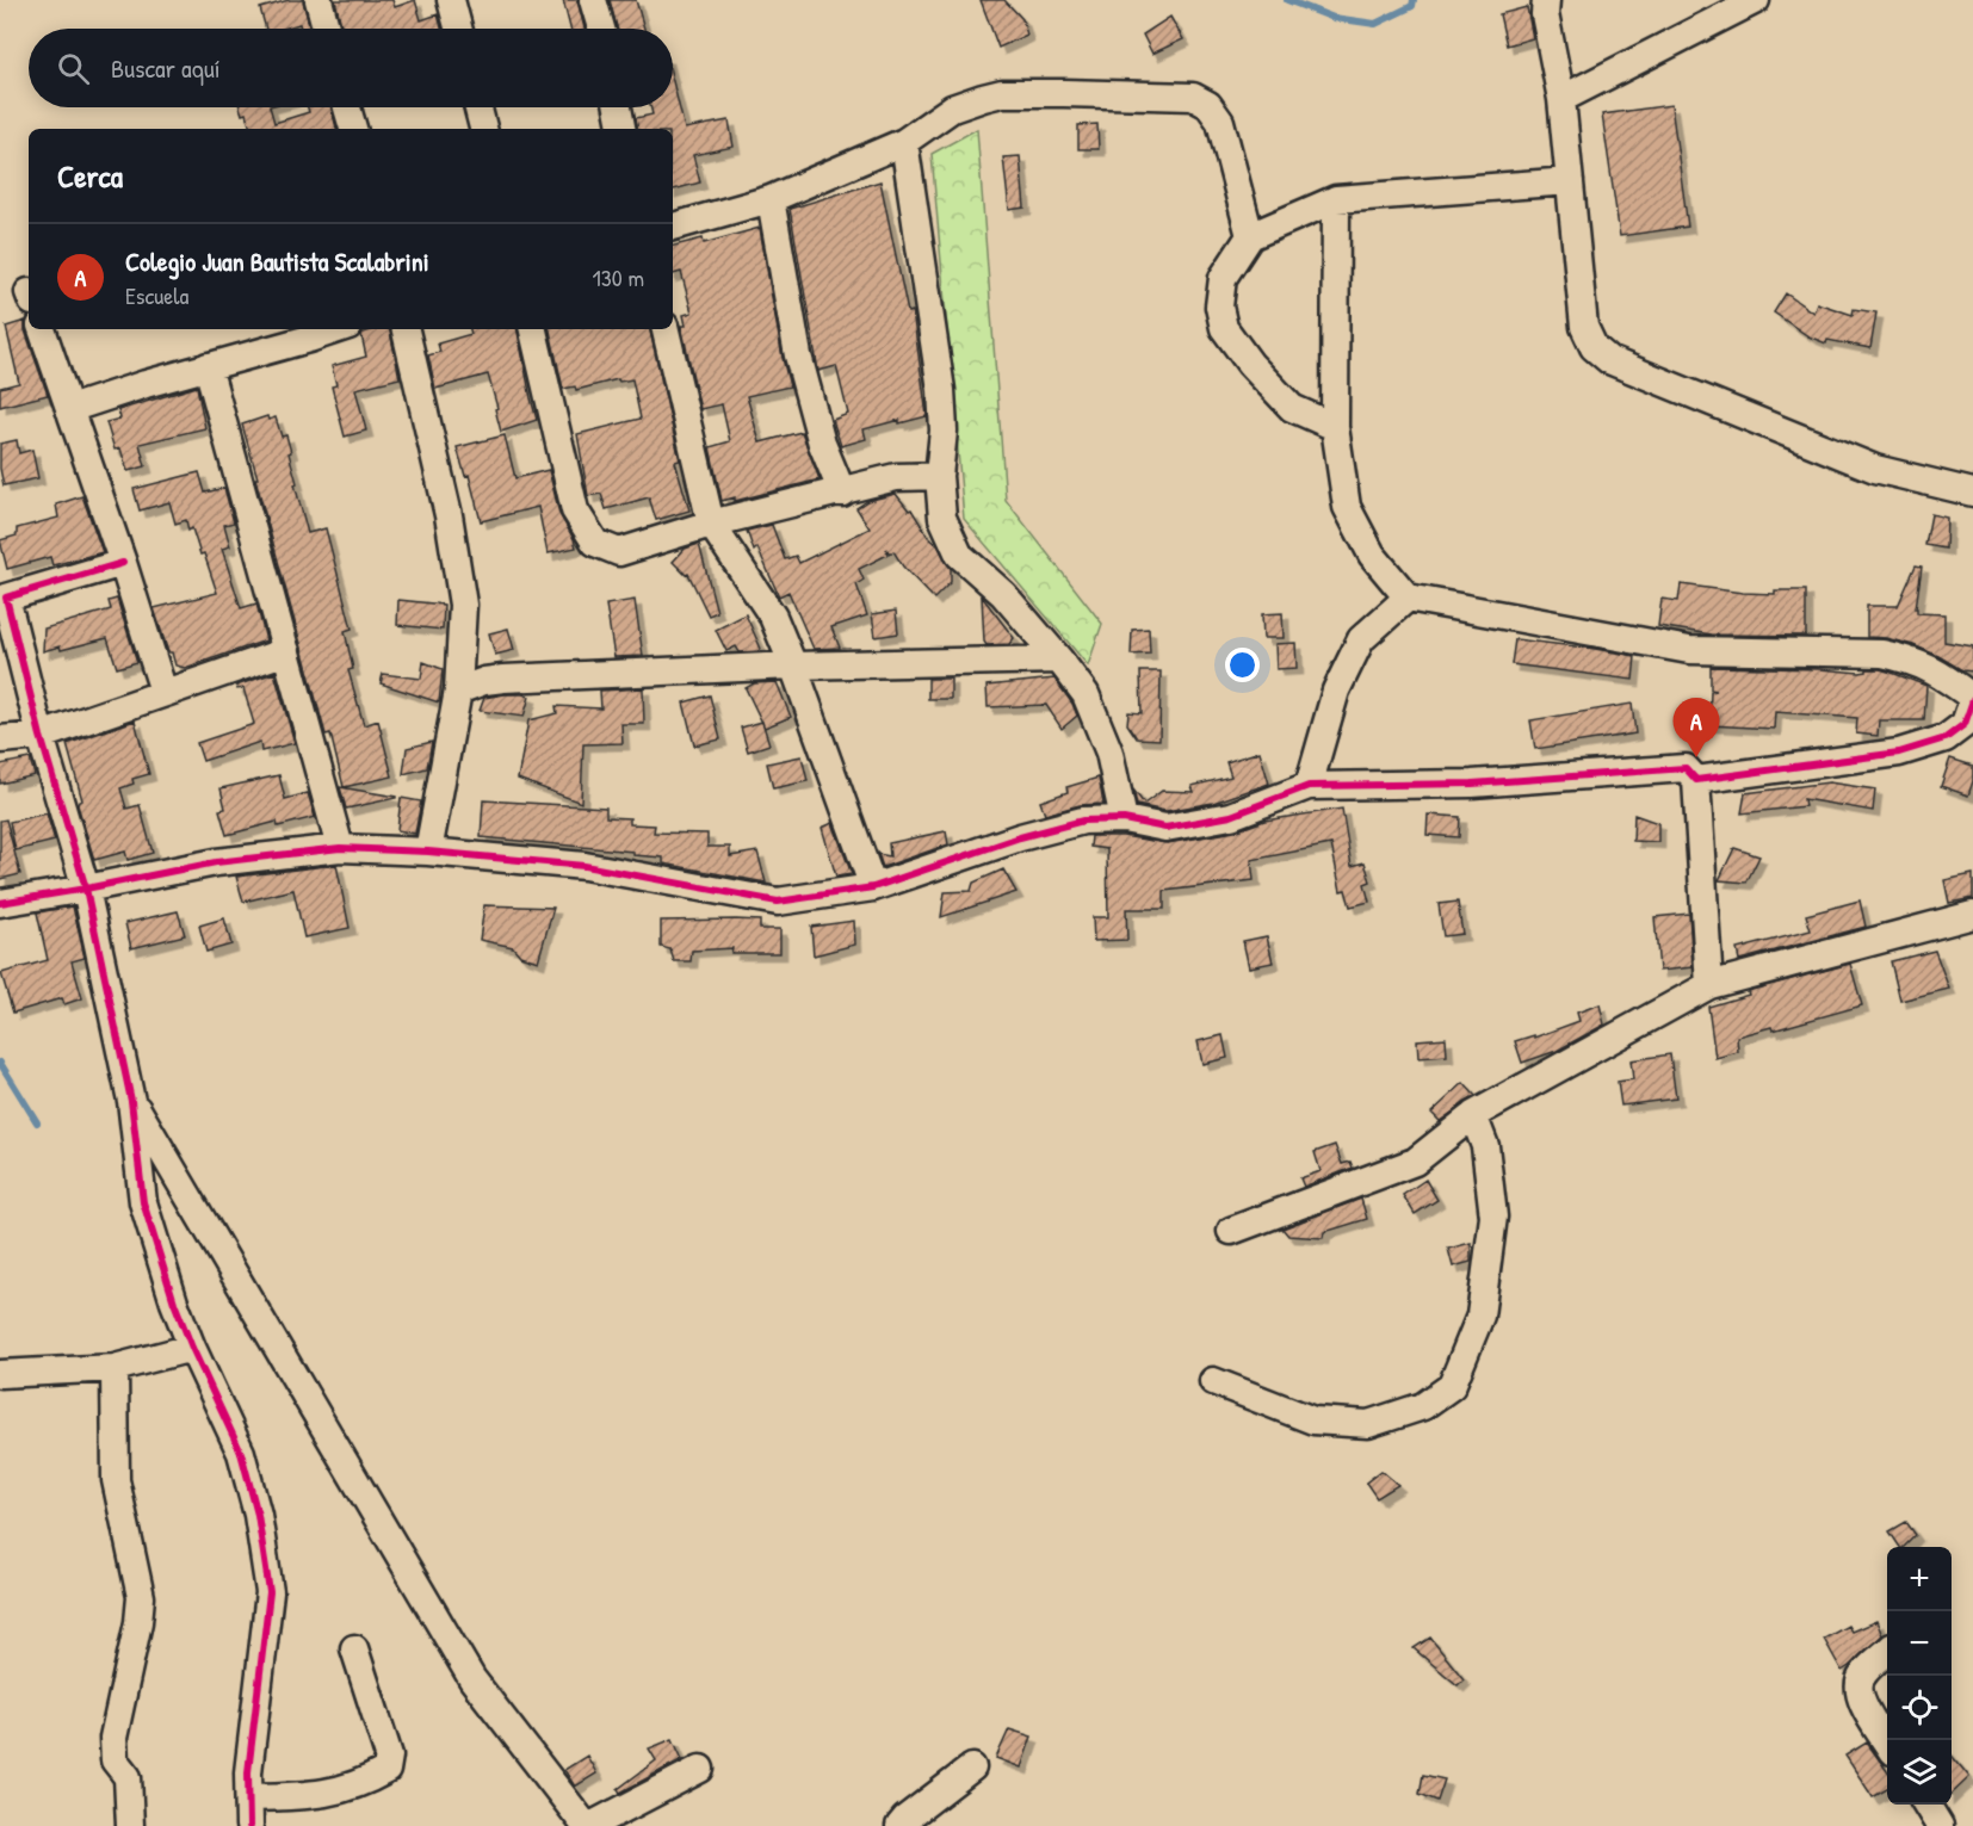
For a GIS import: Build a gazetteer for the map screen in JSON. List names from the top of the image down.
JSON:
{
  "page": {
    "search": "Buscar aquí",
    "heading": "Cerca",
    "list": [
      {
        "mark": "A",
        "name": "Colegio Juan Bautista Scalabrini",
        "note": "Escuela",
        "value": "130 m"
      }
    ],
    "pins": "A",
    "map_buttons": ["+", "−"]
  }
}
